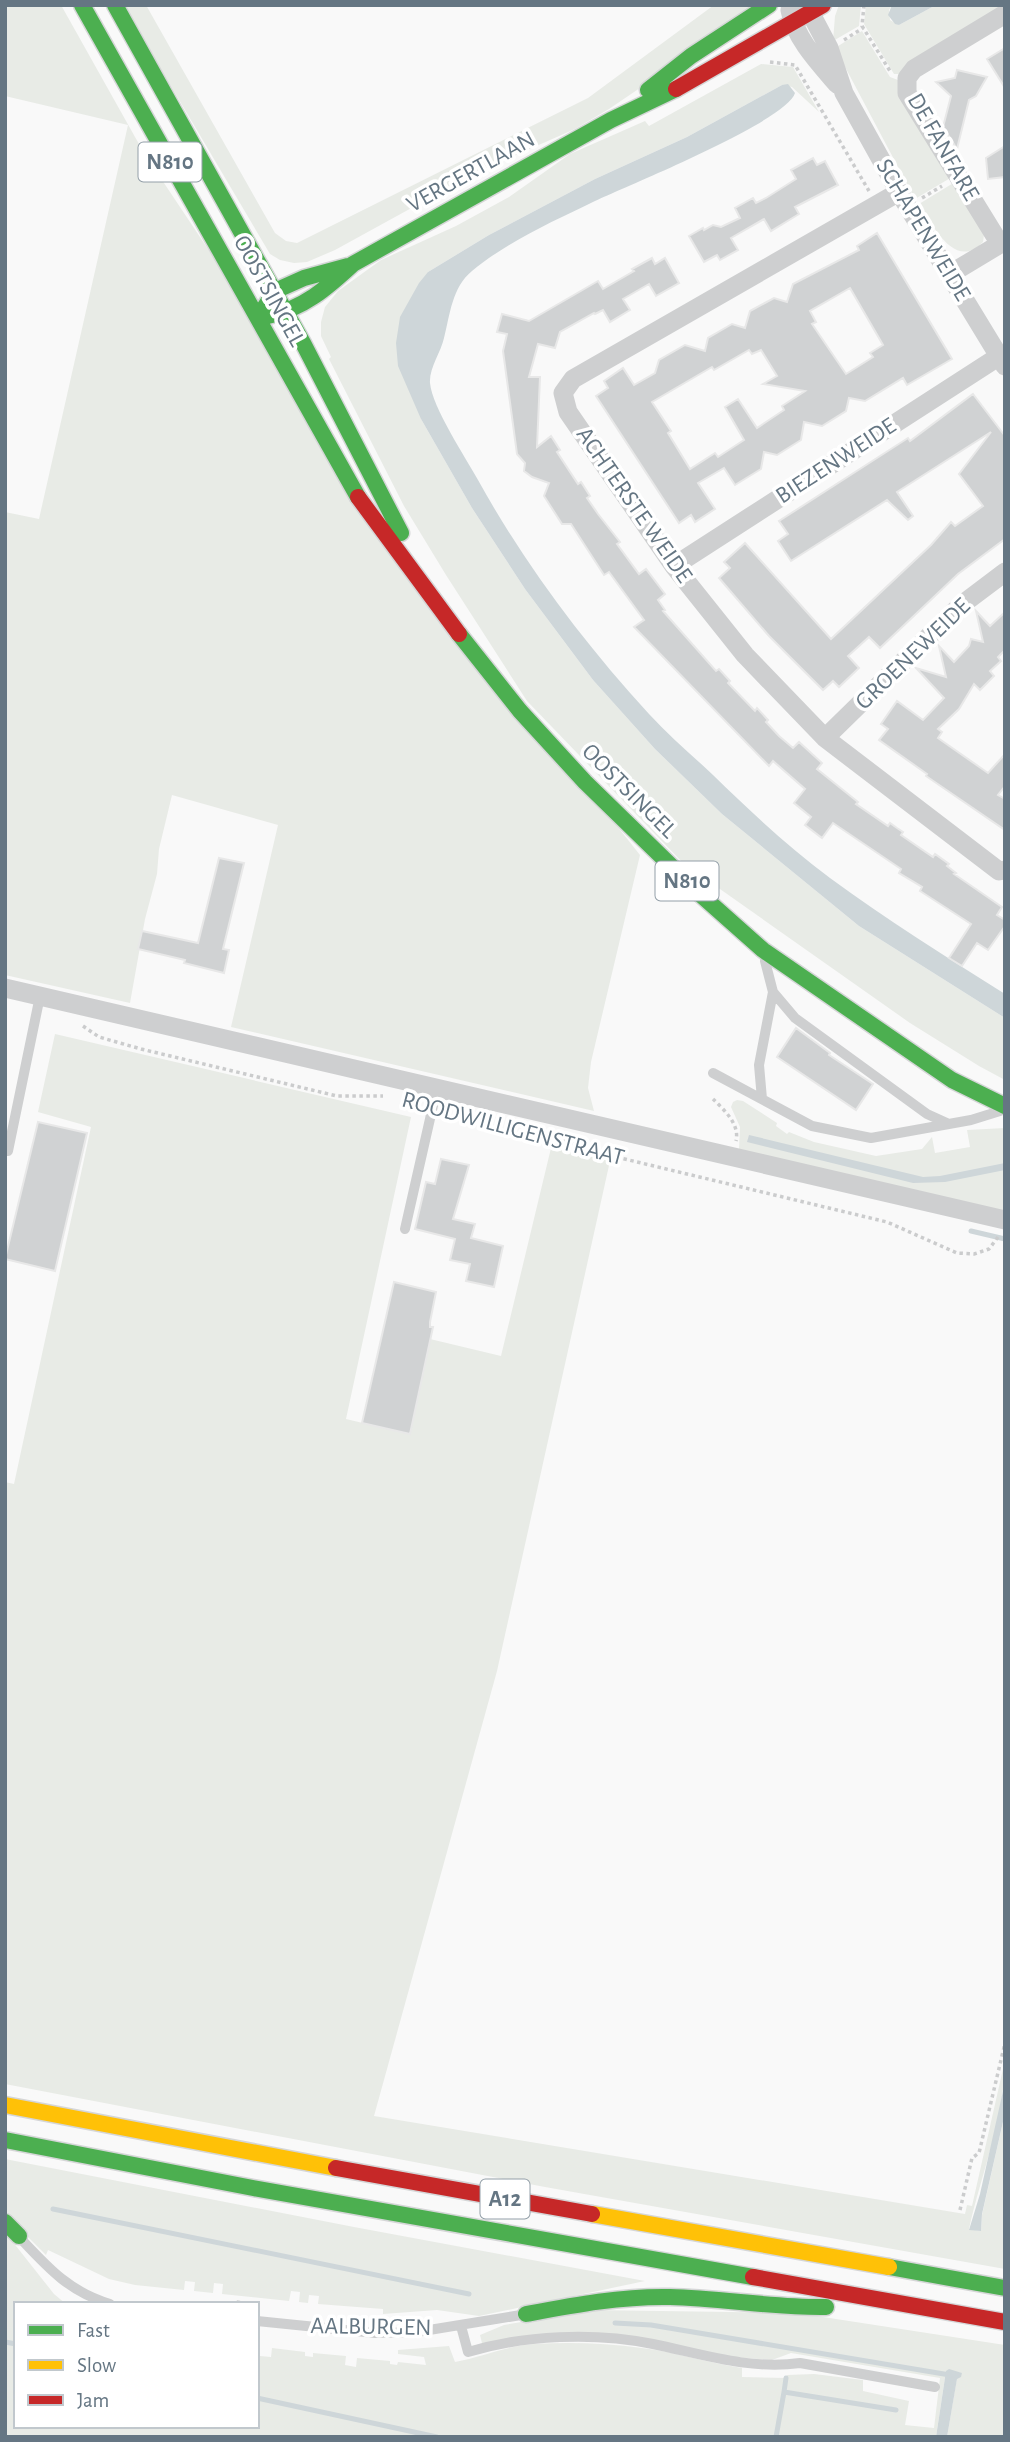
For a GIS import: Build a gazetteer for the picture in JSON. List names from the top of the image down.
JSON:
{
  "streets": {
    "main road": [
      "N810",
      "VERGERTLAAN",
      "OOSTSINGEL",
      "A12"
    ],
    "street": [
      "DE FANFARE",
      "SCHAPENWEIDE",
      "BIEZENWEIDE",
      "ACHTERSTE WEIDE",
      "GROENEWEIDE",
      "ROODWILLIGENSTRAAT"
    ],
    "lane": ["AALBURGEN"]
  },
  "crossings": [
    ["VERGERTLAAN", "SCHAPENWEIDE"],
    ["VERGERTLAAN", "OOSTSINGEL"],
    ["SCHAPENWEIDE", "BIEZENWEIDE"],
    ["SCHAPENWEIDE", "ACHTERSTE WEIDE"],
    ["BIEZENWEIDE", "ACHTERSTE WEIDE"],
    ["ACHTERSTE WEIDE", "GROENEWEIDE"],
    ["A12", "AALBURGEN"]
  ],
  "legend": ["Fast", "Slow", "Jam"]
}
